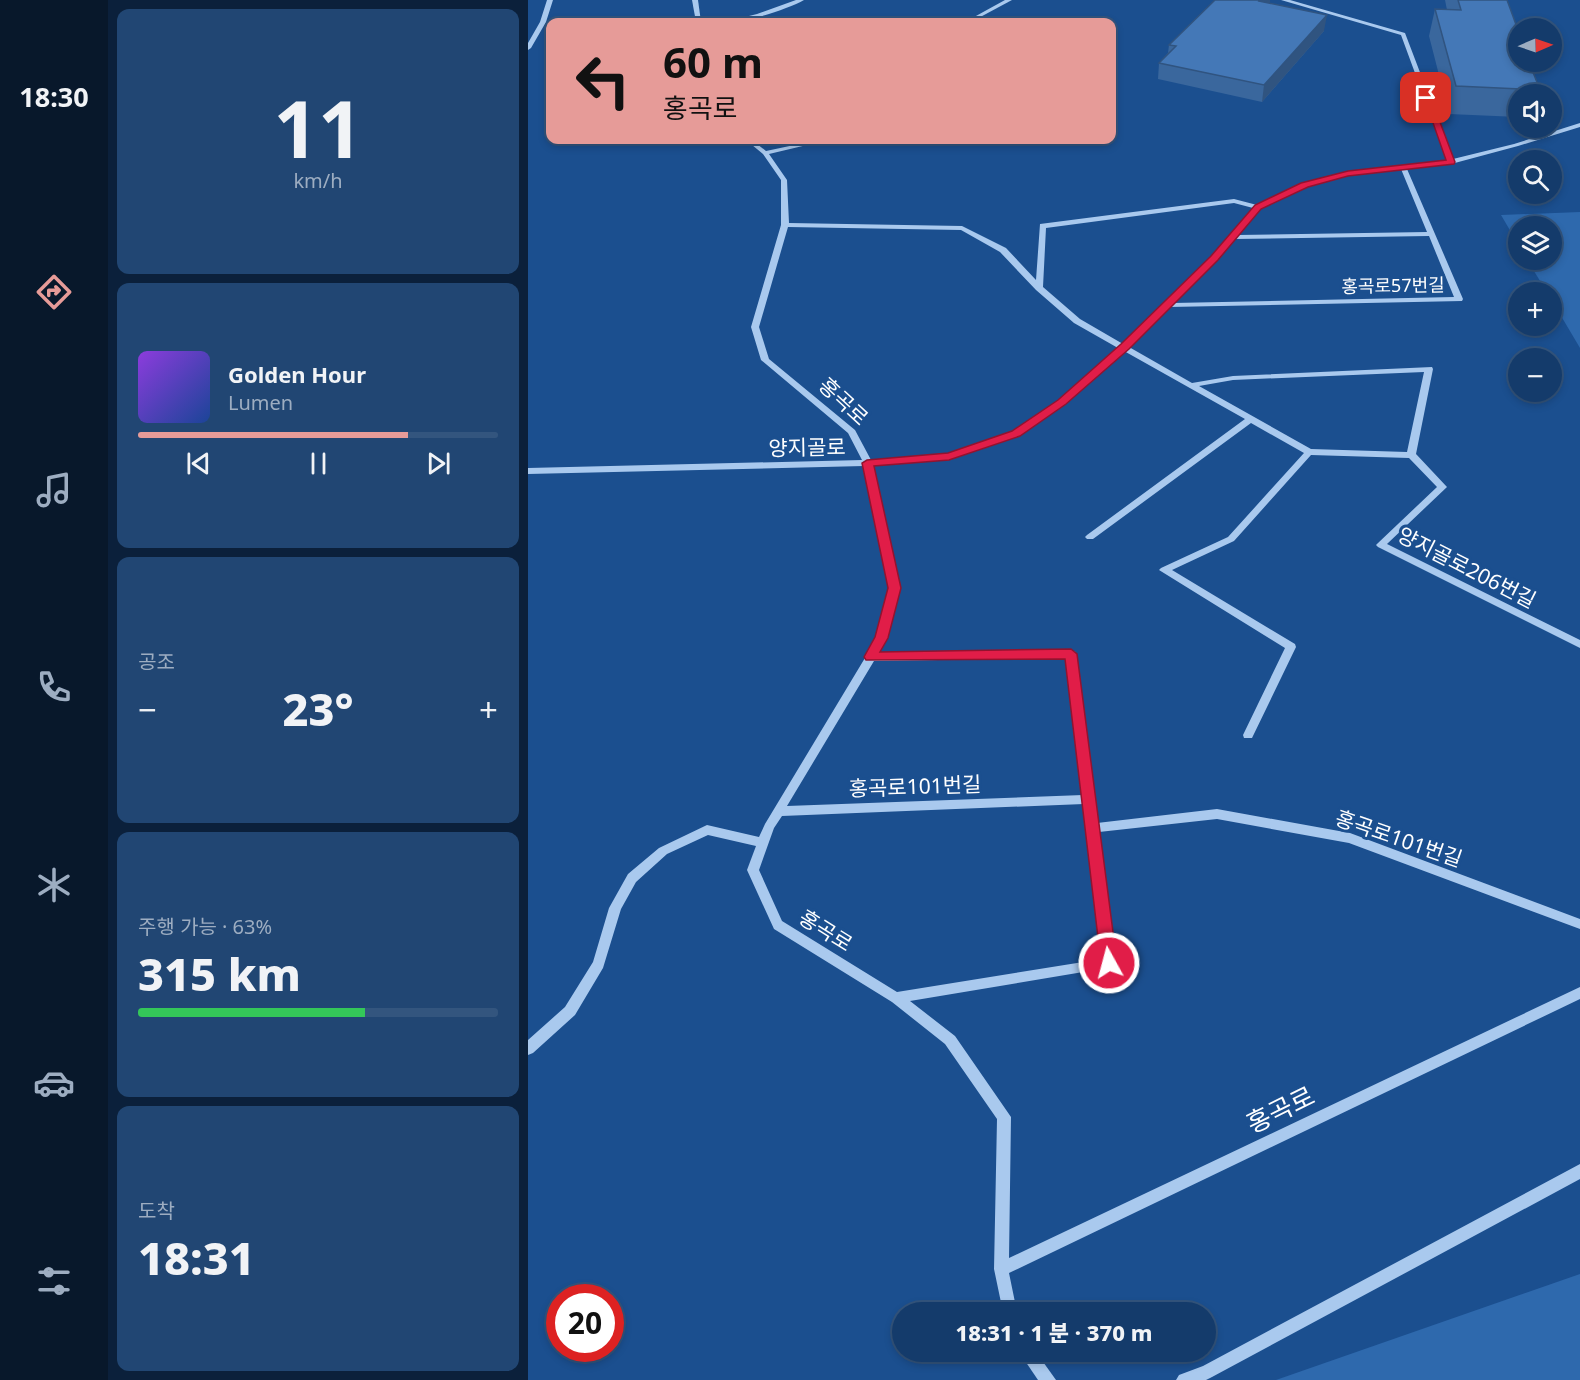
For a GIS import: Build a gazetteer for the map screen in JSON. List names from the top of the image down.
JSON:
{
  "streets": {
    "street": [
      "홍곡로57번길",
      "홍곡로",
      "양지골로",
      "양지골로206번길",
      "홍곡로101번길"
    ]
  },
  "crossings": [
    ["홍곡로57번길", "양지골로"],
    ["홍곡로", "양지골로"],
    ["홍곡로", "홍곡로101번길"]
  ],
  "north": "right",
  "page": {
    "tabs": "18:30",
    "tile": [
      ["11", "km/h"],
      "공조",
      ["주행 가능 · 63%", "315 km"],
      ["도착", "18:31"]
    ],
    "map_buttons": ["+", "−"],
    "turn": ["60 m", "홍곡로"],
    "song": ["Golden Hour", "Lumen"],
    "heat": ["−", "23°", "+"],
    "limit": "20",
    "trip": "18:31 · 1 분 · 370 m"
  }
}
